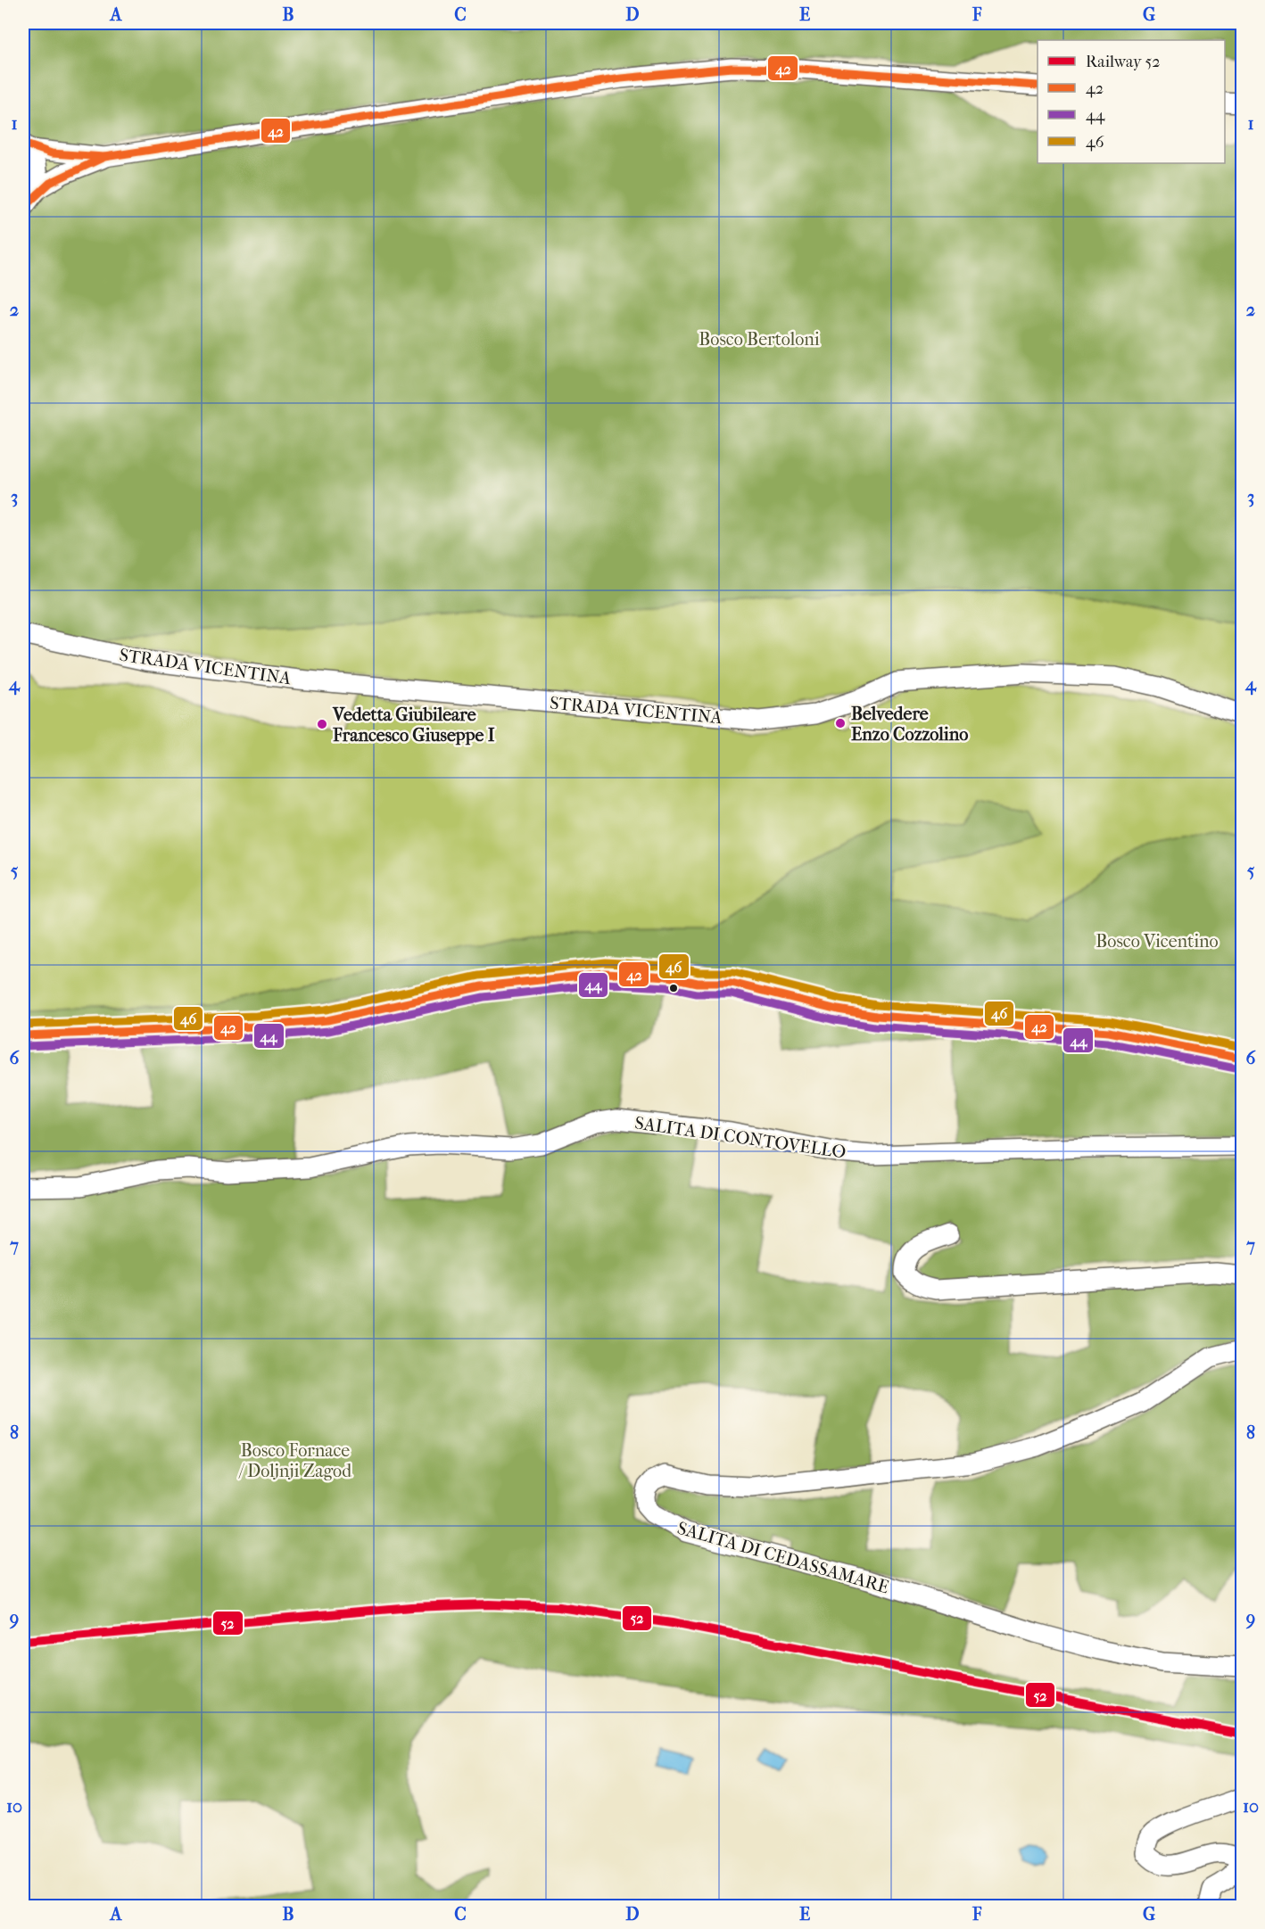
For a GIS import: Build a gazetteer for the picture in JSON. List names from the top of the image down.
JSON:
{
  "streets": {
    "street": ["STRADA VICENTINA", "SALITA DI CONTOVELLO", "SALITA DI CEDASSAMARE"]
  },
  "parks": ["Bosco Bertoloni", "Bosco Vicentino", "Bosco Fornace / Doljnji Zagod"],
  "places": ["Belvedere Enzo Cozzolino", "Vedetta Giubileare Francesco Giuseppe I"],
  "lines": [
    "transit line 42",
    "transit line 46",
    "transit line 44",
    "rail line 52"
  ],
  "legend": [
    "Railway 52",
    "42",
    "44",
    "46"
  ],
  "grid": {
    "columns": [
      "A",
      "B",
      "C",
      "D",
      "E",
      "F",
      "G"
    ],
    "rows": [
      "1",
      "2",
      "3",
      "4",
      "5",
      "6",
      "7",
      "8",
      "9",
      "10"
    ]
  }
}
